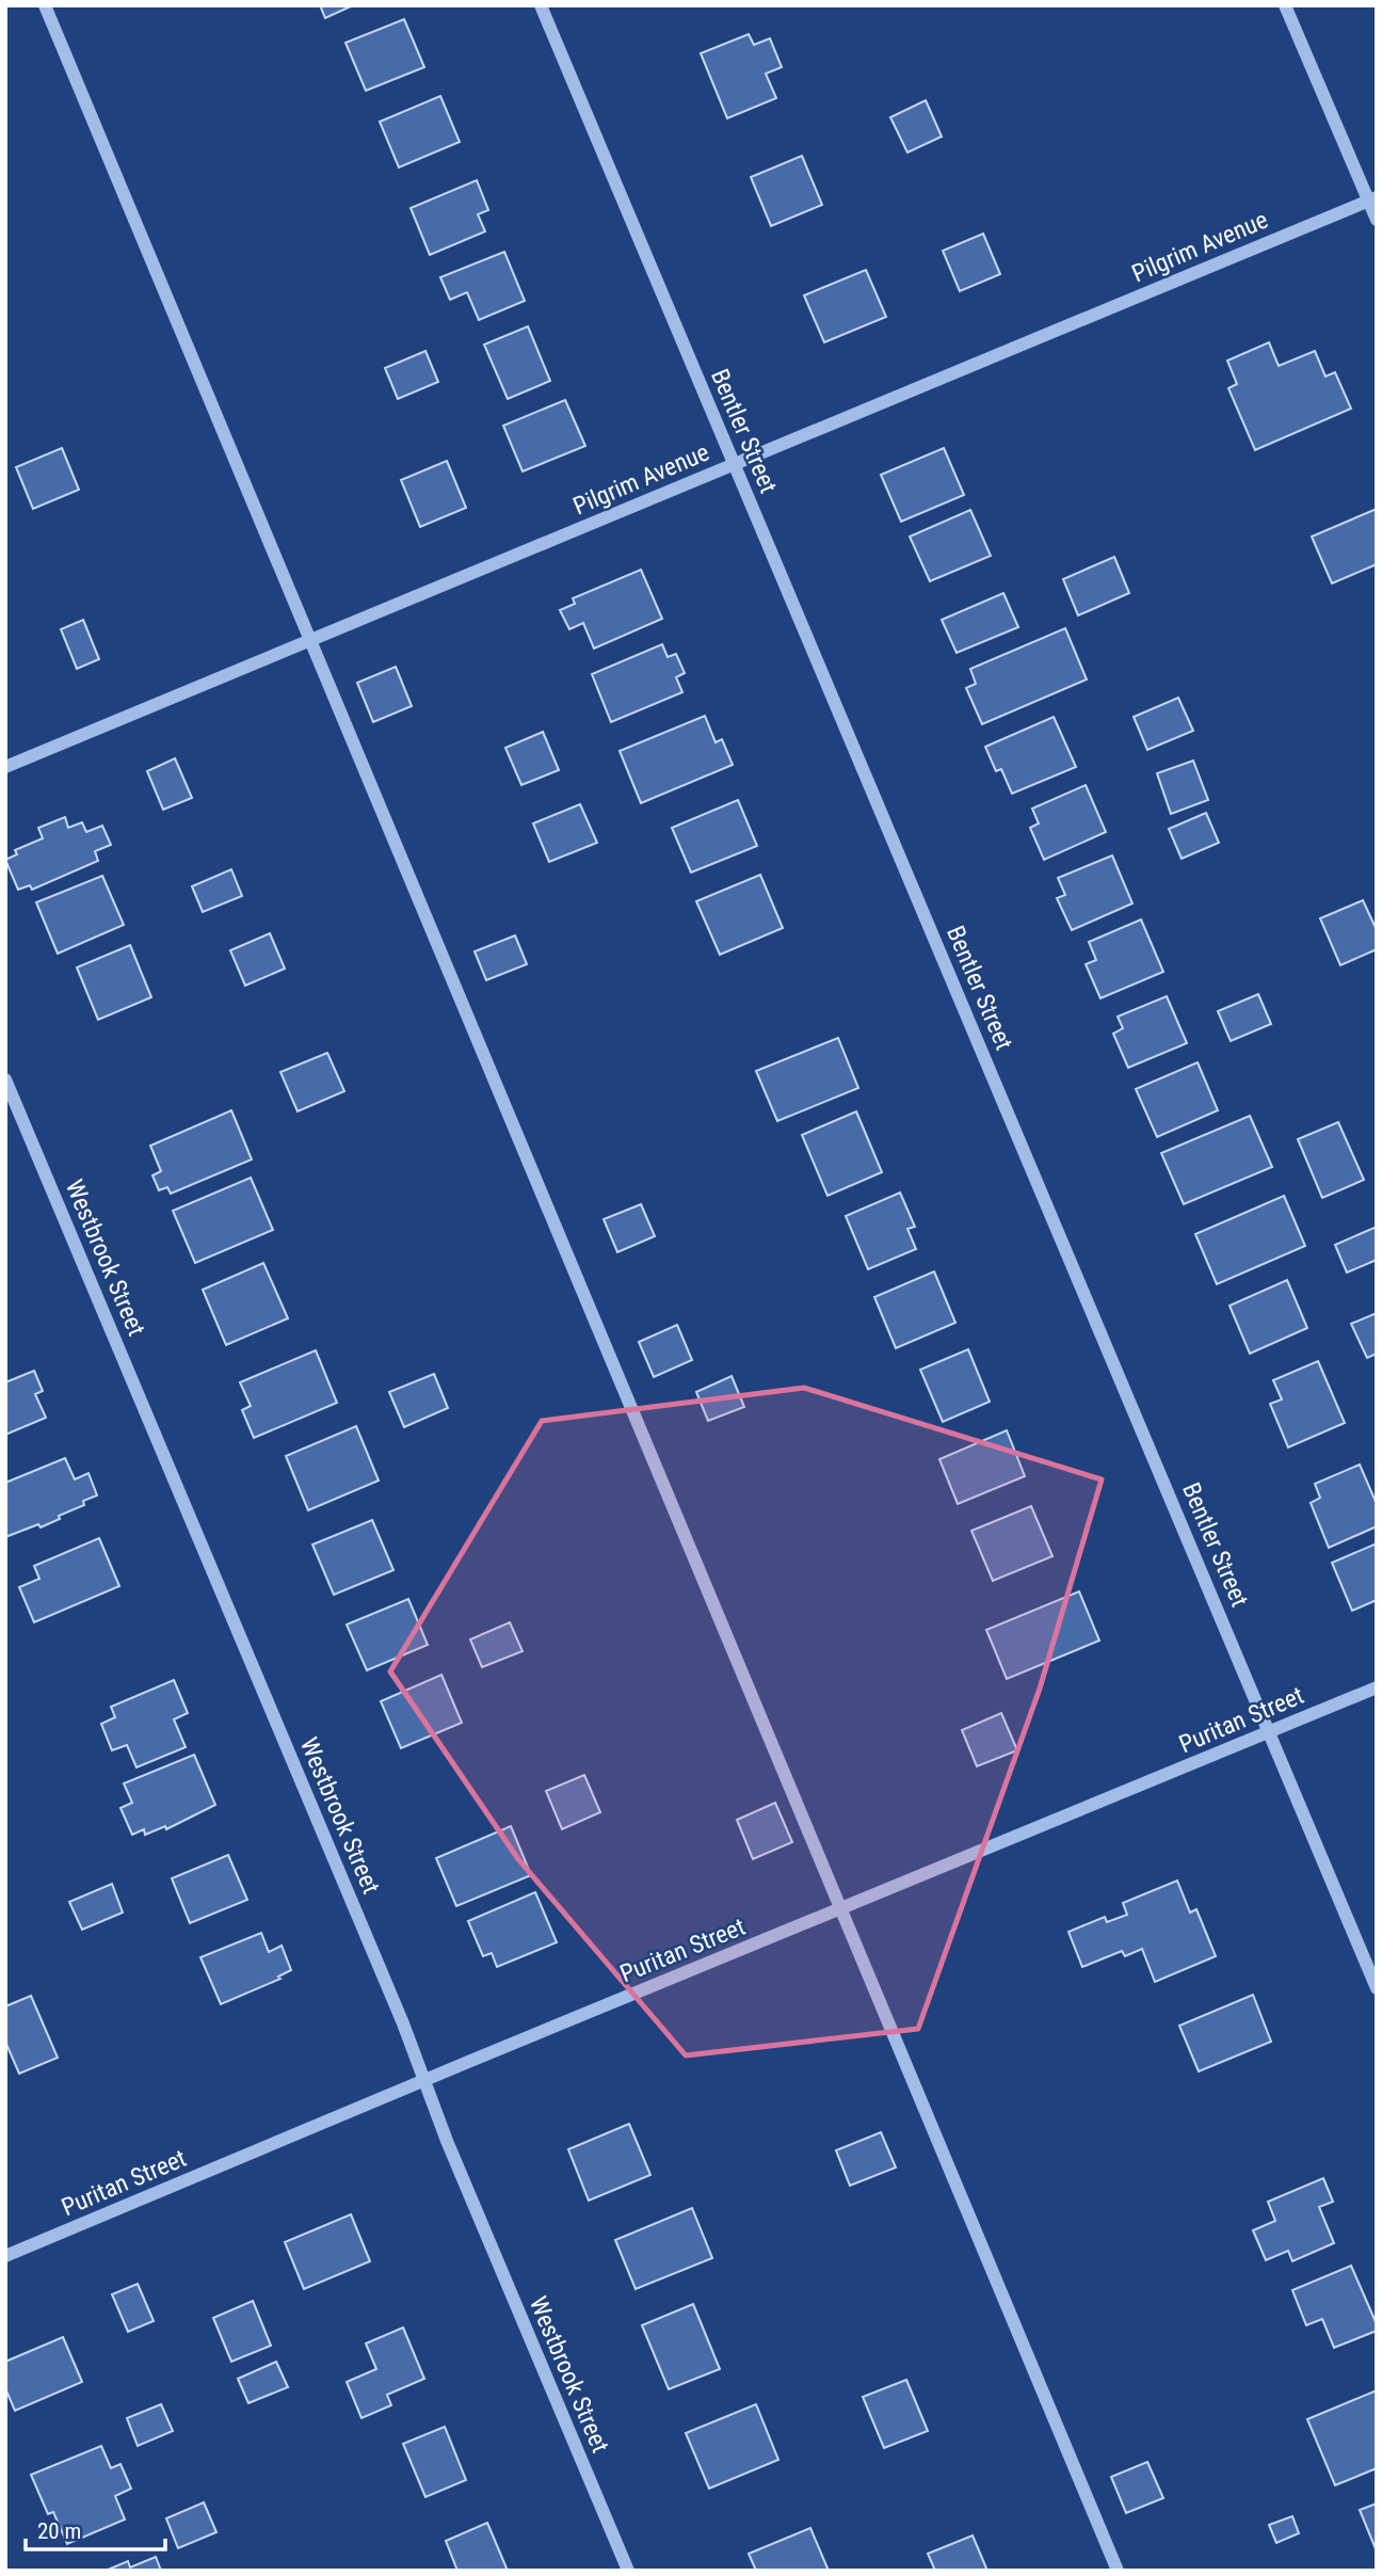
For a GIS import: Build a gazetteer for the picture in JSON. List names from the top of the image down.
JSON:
{
  "streets": {
    "street": [
      "Pilgrim Avenue",
      "Bentler Street",
      "Westbrook Street",
      "Puritan Street"
    ]
  },
  "crossings": [
    ["Pilgrim Avenue", "Bentler Street"],
    ["Bentler Street", "Puritan Street"],
    ["Westbrook Street", "Puritan Street"]
  ],
  "scale_bar": "20 m"
}
